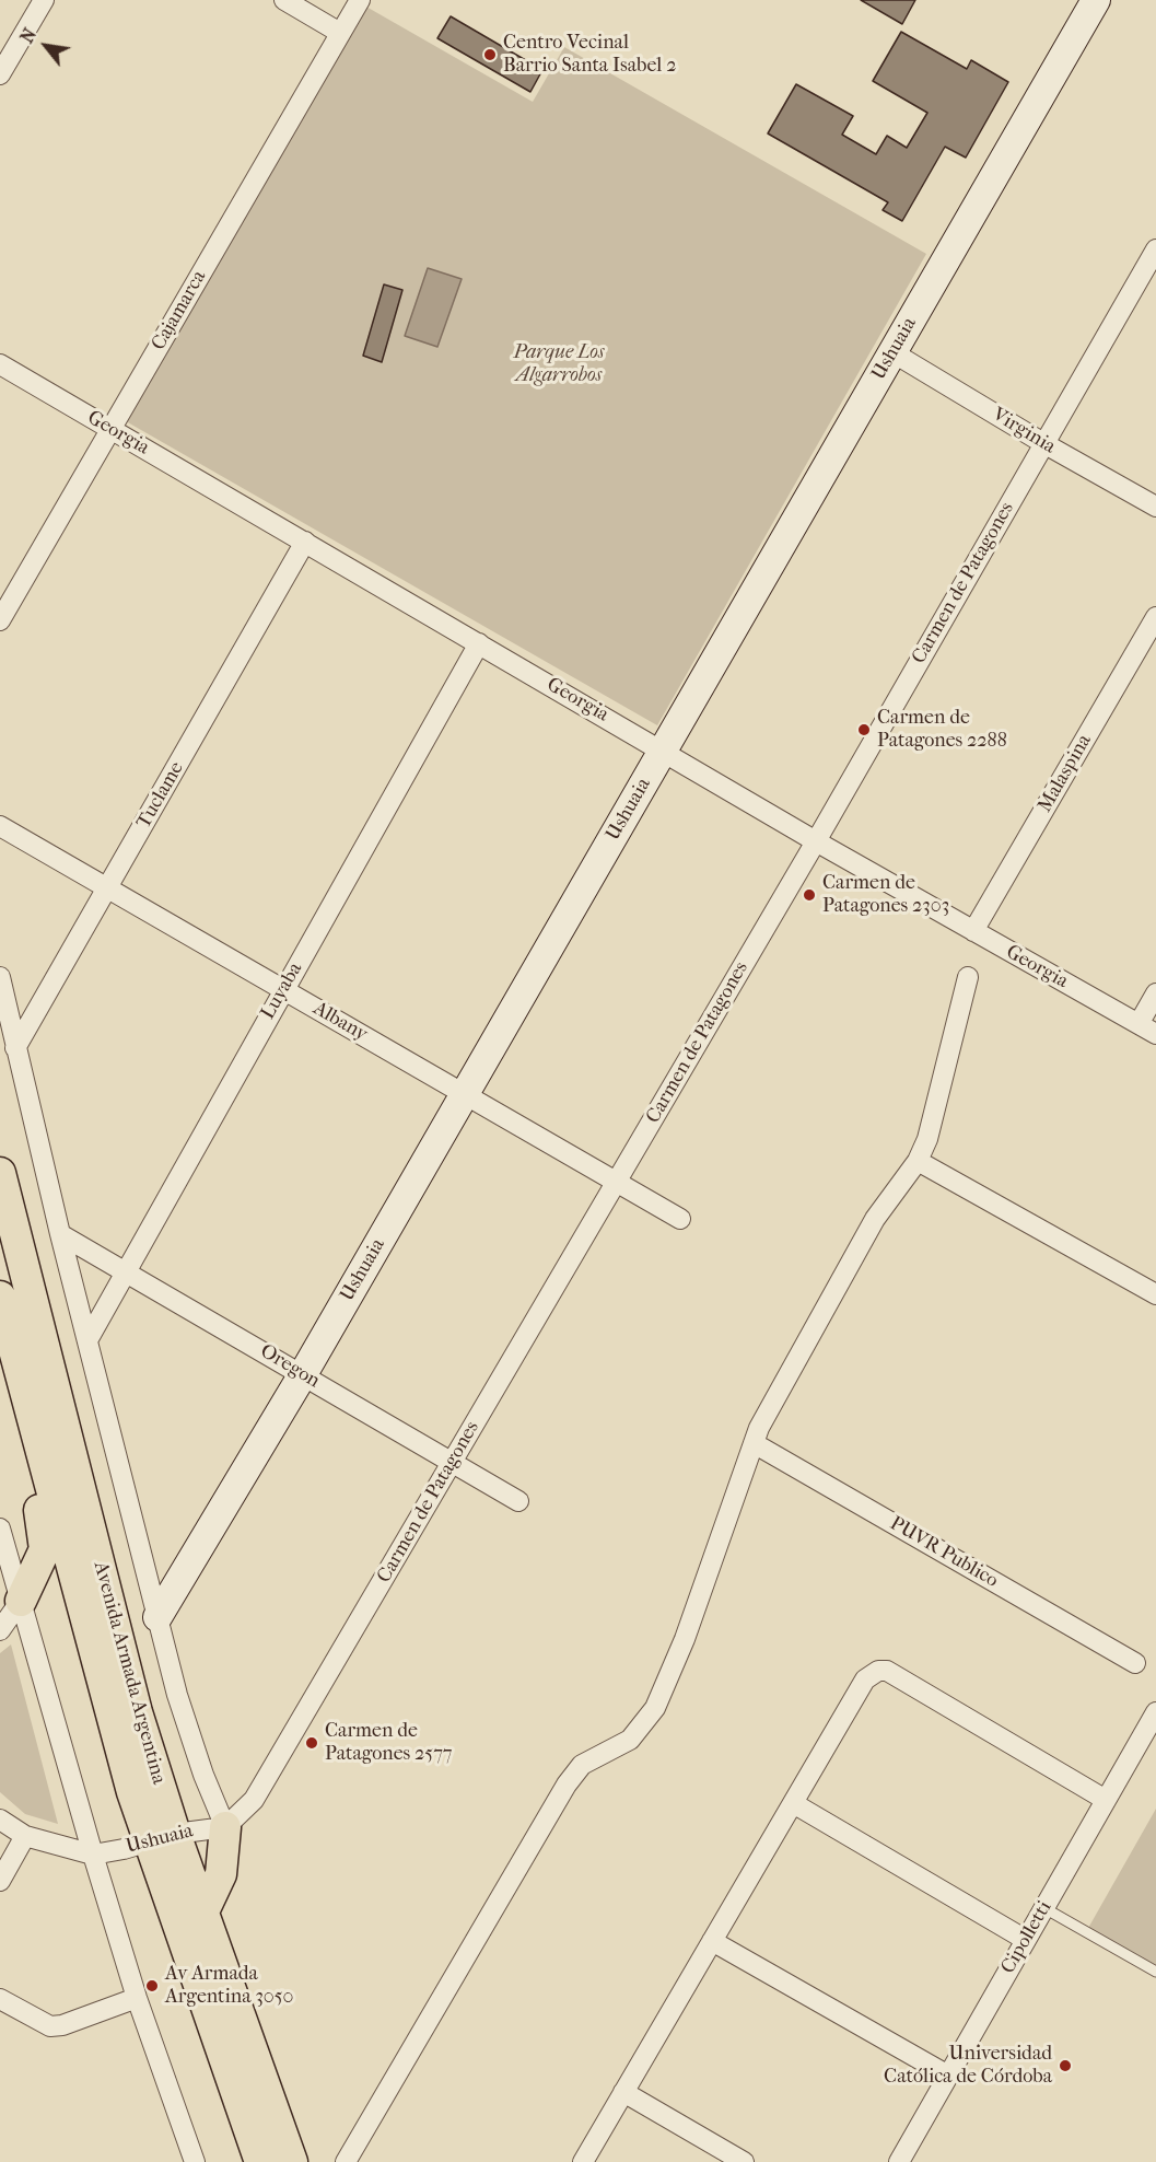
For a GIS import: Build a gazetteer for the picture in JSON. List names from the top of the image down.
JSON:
{
  "streets": {
    "main road": ["Ushuaia", "Avenida Armada Argentina"],
    "street": [
      "Cajamarca",
      "Virginia",
      "Georgia",
      "Carmen de Patagones",
      "Malaspina",
      "Tuclame",
      "Luyaba",
      "Albany",
      "Oregon",
      "PUVR Publico",
      "Cipolletti"
    ]
  },
  "crossings": [
    ["Cajamarca", "Georgia"],
    ["Ushuaia", "Virginia"],
    ["Ushuaia", "Georgia"],
    ["Ushuaia", "Carmen de Patagones"],
    ["Ushuaia", "Albany"],
    ["Ushuaia", "Oregon"],
    ["Ushuaia", "Avenida Armada Argentina"],
    ["Virginia", "Carmen de Patagones"],
    ["Georgia", "Carmen de Patagones"],
    ["Georgia", "Malaspina"],
    ["Georgia", "Tuclame"],
    ["Georgia", "Luyaba"],
    ["Carmen de Patagones", "Albany"],
    ["Carmen de Patagones", "Oregon"],
    ["Carmen de Patagones", "Avenida Armada Argentina"],
    ["Tuclame", "Albany"],
    ["Tuclame", "Avenida Armada Argentina"],
    ["Luyaba", "Albany"],
    ["Luyaba", "Oregon"],
    ["Luyaba", "Avenida Armada Argentina"],
    ["Oregon", "Avenida Armada Argentina"]
  ],
  "parks": ["Parque Los Algarrobos"],
  "places": [
    "Centro Vecinal Barrio Santa Isabel 2",
    "Carmen de Patagones 2288",
    "Carmen de Patagones 2303",
    "Carmen de Patagones 2577",
    "Av Armada Argentina 3050",
    "Universidad Católica de Córdoba"
  ],
  "north": "top left"
}
